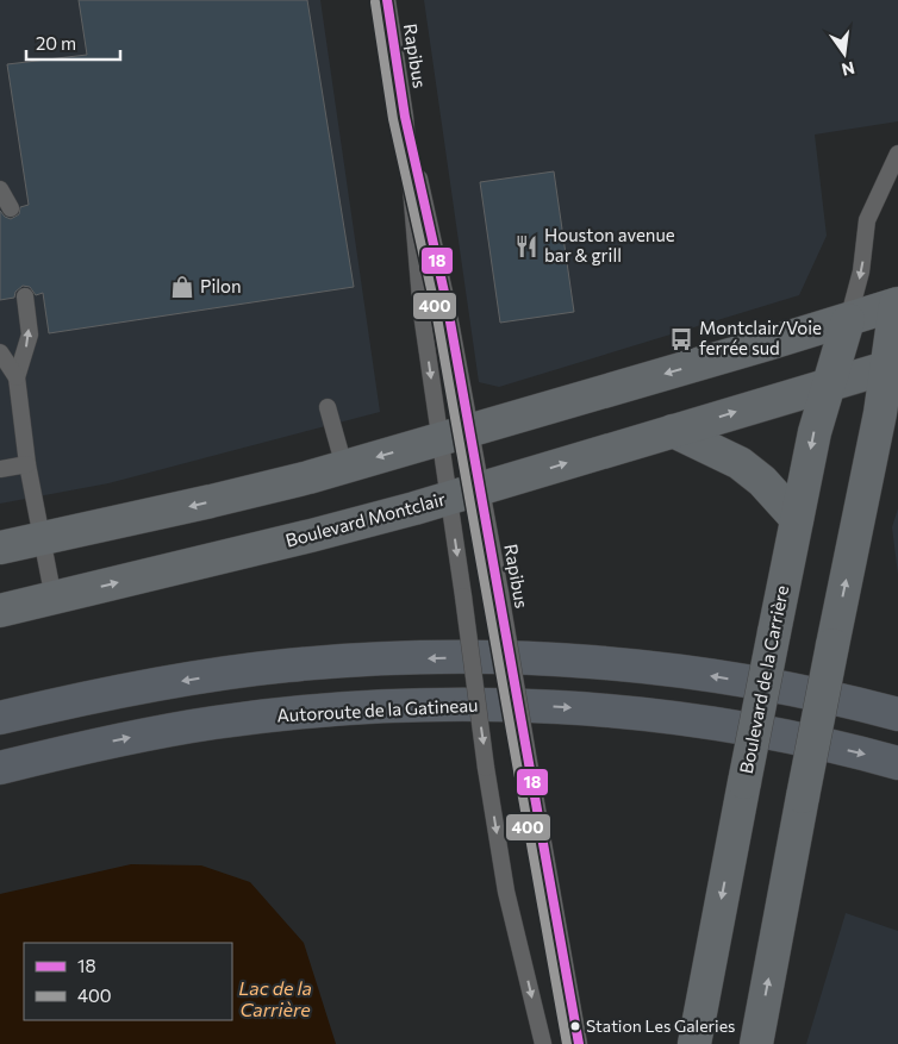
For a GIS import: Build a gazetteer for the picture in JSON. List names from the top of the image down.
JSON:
{
  "streets": {
    "highway": ["Autoroute de la Gatineau"],
    "main road": ["Boulevard Montclair", "Boulevard de la Carrière"],
    "lane": ["Rapibus"]
  },
  "crossings": [
    ["Rapibus", "Boulevard Montclair"],
    ["Boulevard Montclair", "Boulevard de la Carrière"]
  ],
  "water": ["Lac de la Carrière"],
  "places": {
    "restaurant": ["Houston avenue bar & grill"],
    "shop": ["Pilon"],
    "bus stop": ["Montclair/Voie ferrée sud"],
    "other": ["Station Les Galeries"]
  },
  "lines": ["transit line 18", "transit line 400"],
  "legend": ["18", "400"],
  "scale_bar": "20 m",
  "north": "bottom"
}
